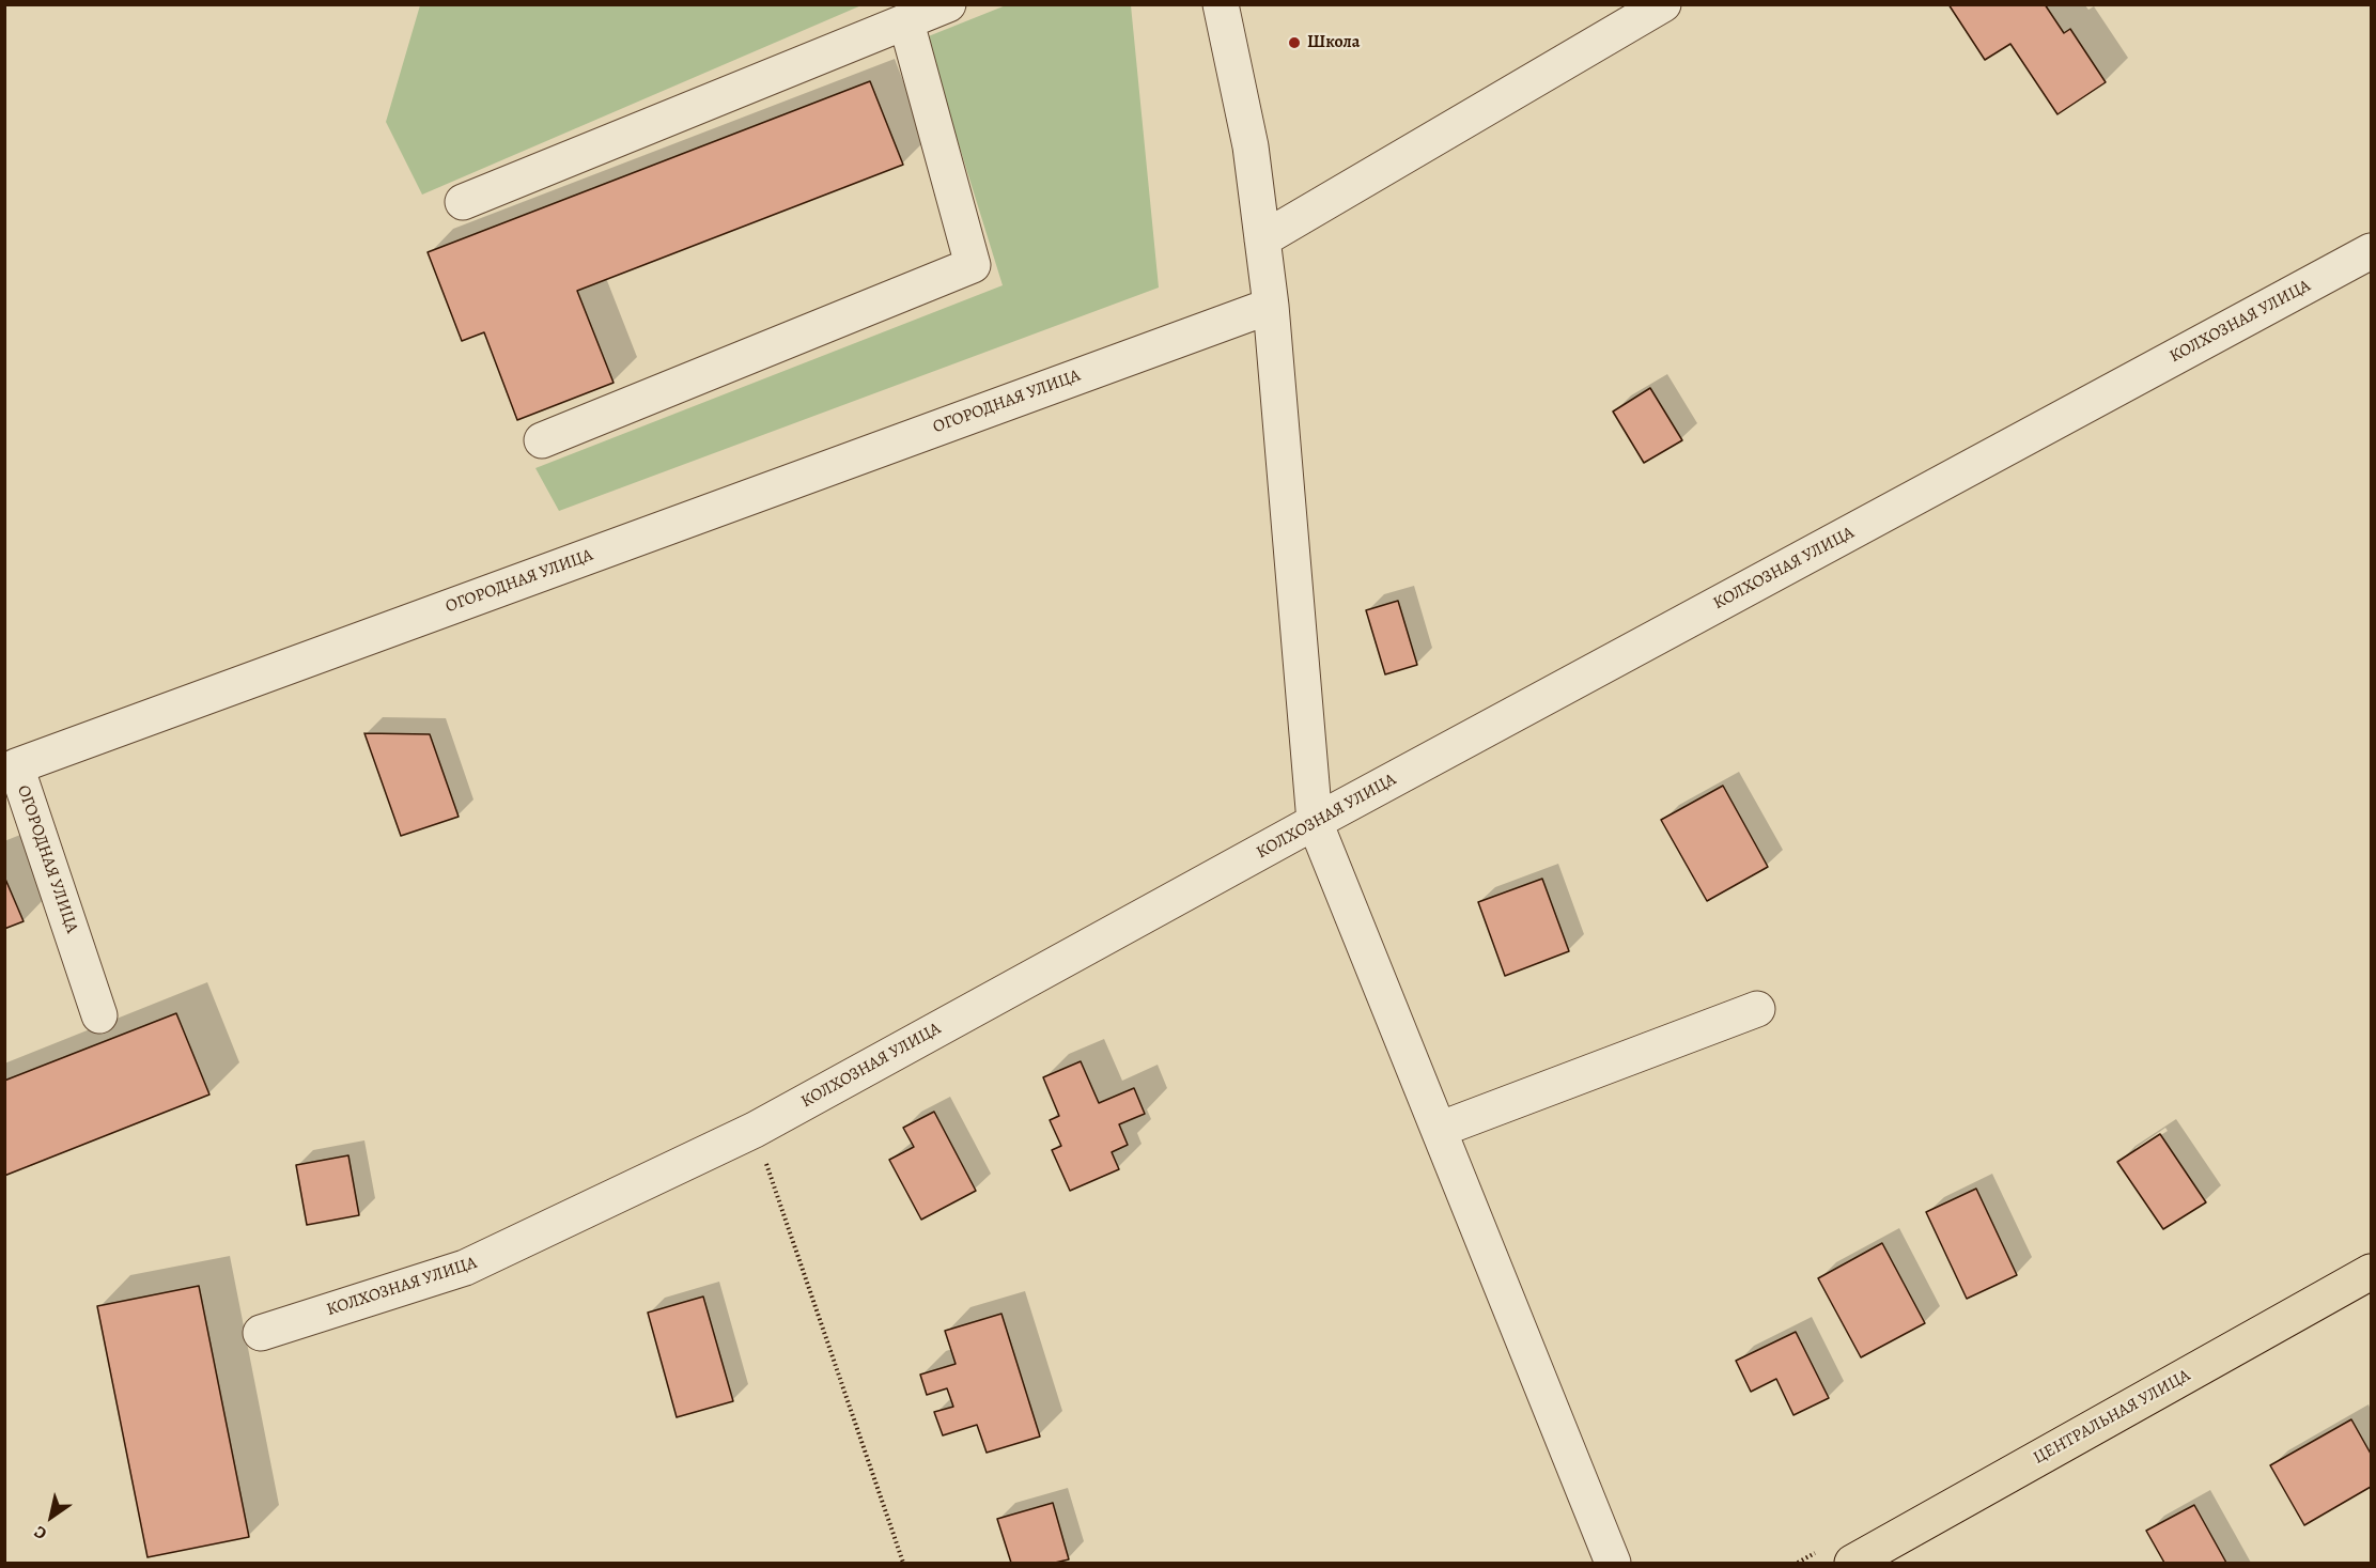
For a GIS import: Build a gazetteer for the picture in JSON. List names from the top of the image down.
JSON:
{
  "streets": {
    "main road": ["ЦЕНТРАЛЬНАЯ УЛИЦА"],
    "street": ["КОЛХОЗНАЯ УЛИЦА", "ОГОРОДНАЯ УЛИЦА"]
  },
  "places": ["Школа"],
  "north": "bottom left"
}
